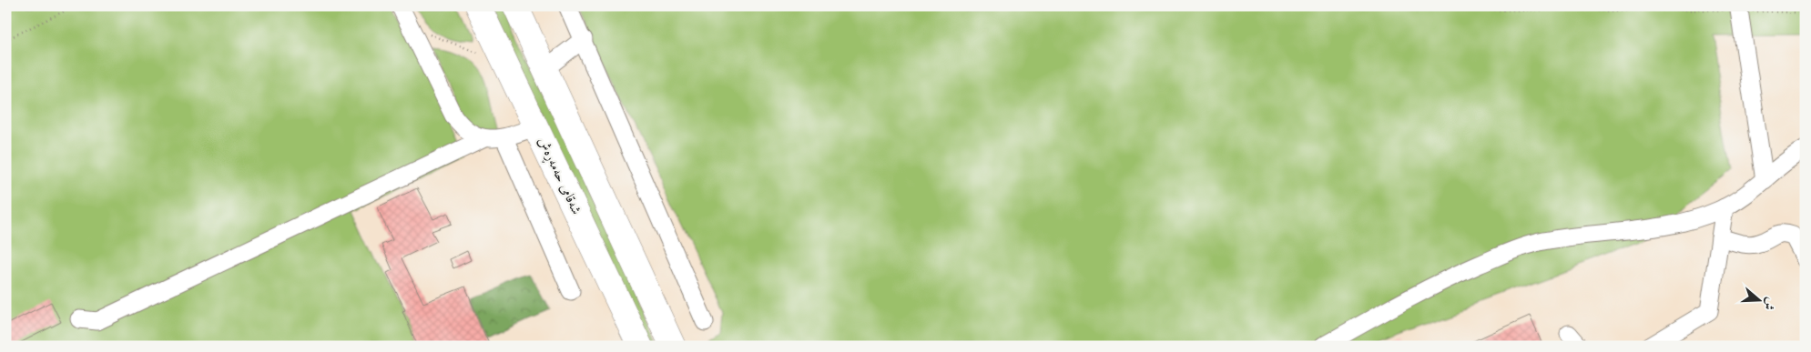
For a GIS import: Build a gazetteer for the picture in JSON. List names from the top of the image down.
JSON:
{
  "streets": {
    "highway": ["شەقامی حەمەڕەش"]
  },
  "north": "right"
}
